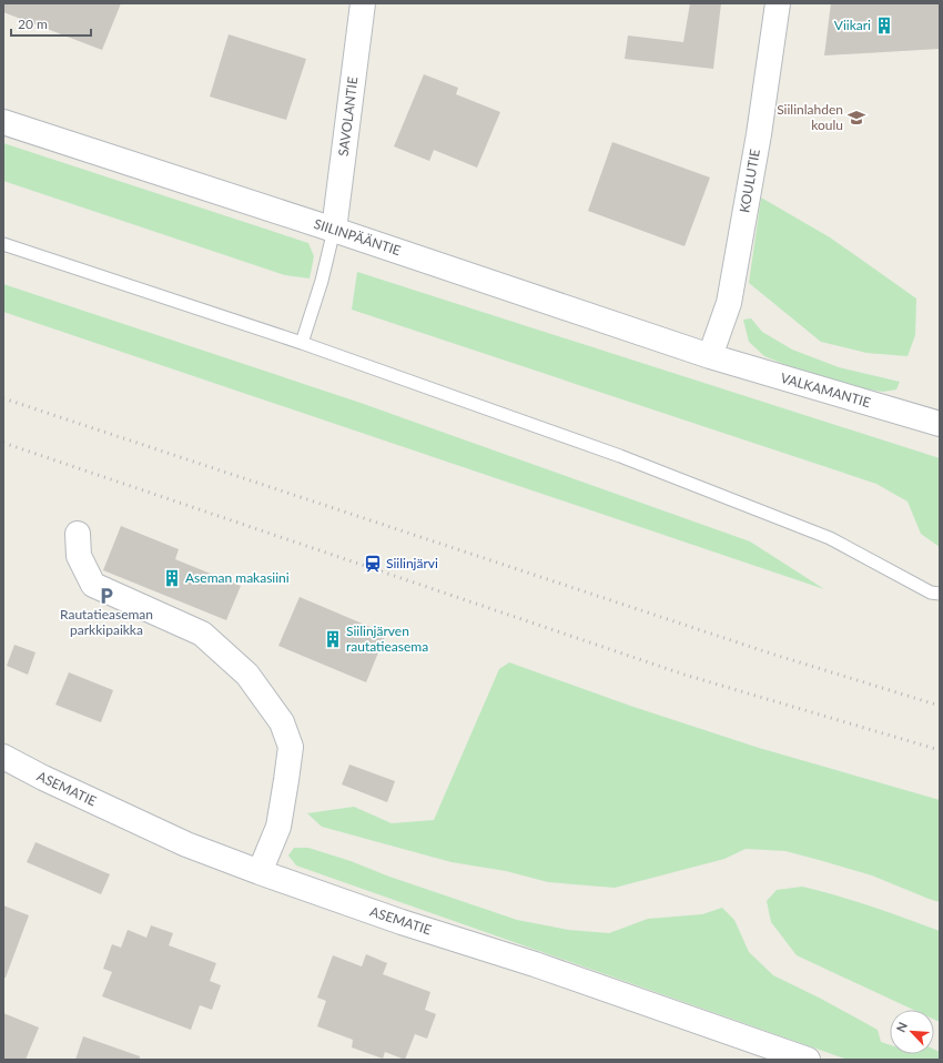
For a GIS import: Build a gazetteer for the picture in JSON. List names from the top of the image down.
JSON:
{
  "streets": {
    "street": [
      "SAVOLANTIE",
      "KOULUTIE",
      "SIILINPÄÄNTIE",
      "VALKAMANTIE",
      "ASEMATIE"
    ]
  },
  "crossings": [
    ["SAVOLANTIE", "SIILINPÄÄNTIE"],
    ["KOULUTIE", "SIILINPÄÄNTIE"],
    ["KOULUTIE", "VALKAMANTIE"],
    ["SIILINPÄÄNTIE", "VALKAMANTIE"]
  ],
  "places": {
    "building": ["Viikari", "Aseman makasiini", "Siilinjärven rautatieasema"],
    "school or university": ["Siilinlahden koulu"],
    "station": ["Siilinjärvi"],
    "parking": ["Rautatieaseman parkkipaikka"]
  },
  "scale_bar": "20 m",
  "north": "top left"
}
